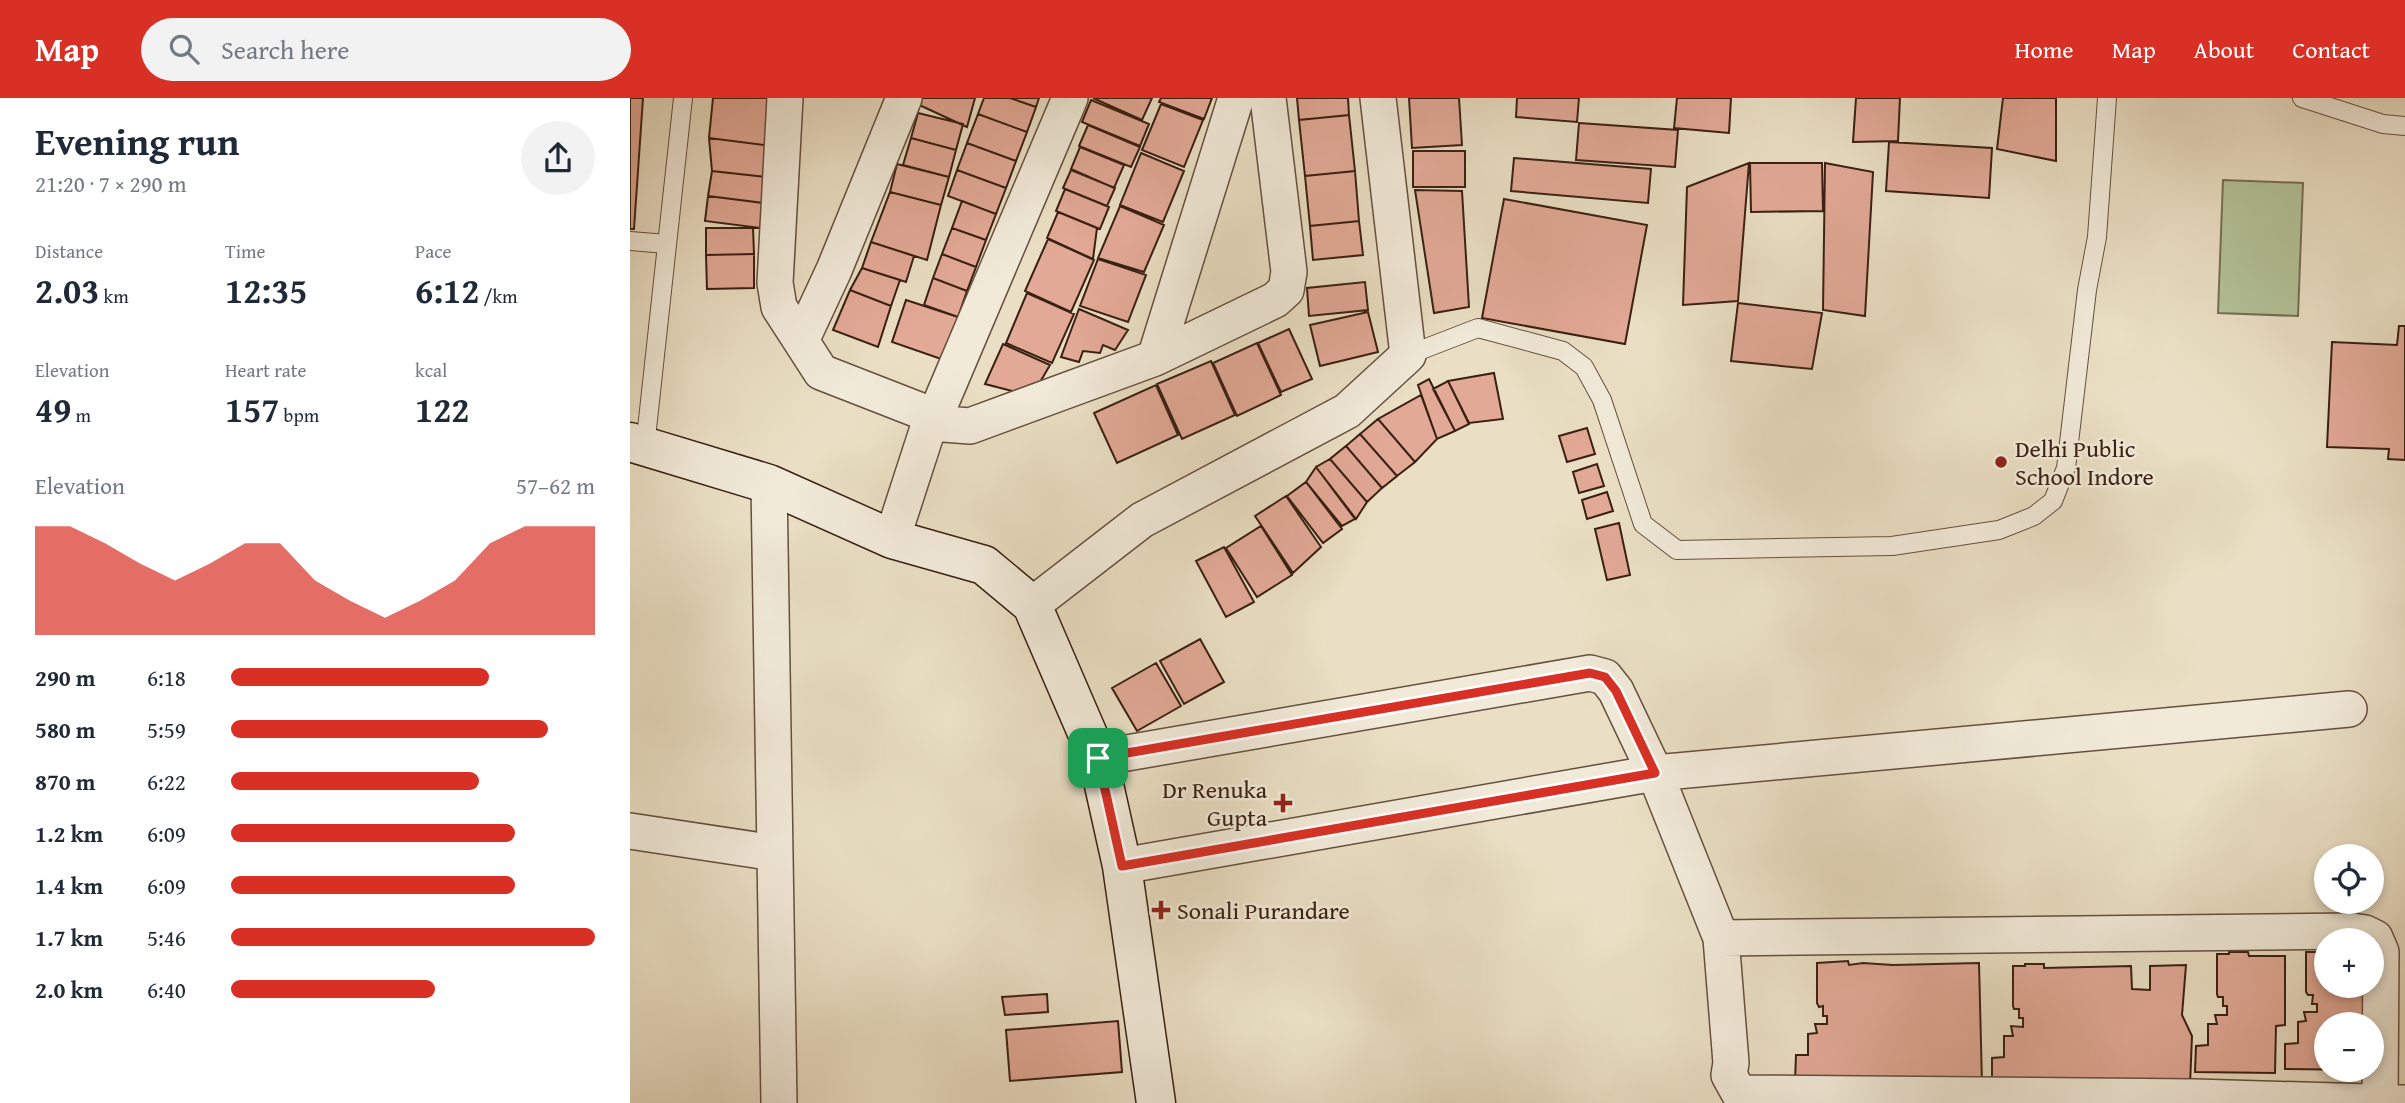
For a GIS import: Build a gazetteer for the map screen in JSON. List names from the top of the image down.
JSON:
{
  "places": {
    "other": ["Delhi Public School Indore"],
    "health": ["Dr Renuka Gupta", "Sonali Purandare"]
  },
  "page": {
    "header": "Map",
    "search": "Search here",
    "nav": [
      "Home",
      "Map",
      "About",
      "Contact"
    ],
    "heading": ["Evening run", "21:20 · 7 × 290 m"],
    "stats": [
      ["Distance", "2.03 km"],
      ["Time", "12:35"],
      ["Pace", "6:12 /km"],
      ["Elevation", "49 m"],
      ["Heart rate", "157 bpm"],
      ["kcal", "122"]
    ],
    "chart": ["Elevation", "57–62 m"],
    "list": [
      {
        "name": "290 m",
        "note": "6:18"
      },
      {
        "name": "580 m",
        "note": "5:59"
      },
      {
        "name": "870 m",
        "note": "6:22"
      },
      {
        "name": "1.2 km",
        "note": "6:09"
      },
      {
        "name": "1.4 km",
        "note": "6:09"
      },
      {
        "name": "1.7 km",
        "note": "5:46"
      },
      {
        "name": "2.0 km",
        "note": "6:40"
      }
    ],
    "map_buttons": ["+", "−"]
  }
}
